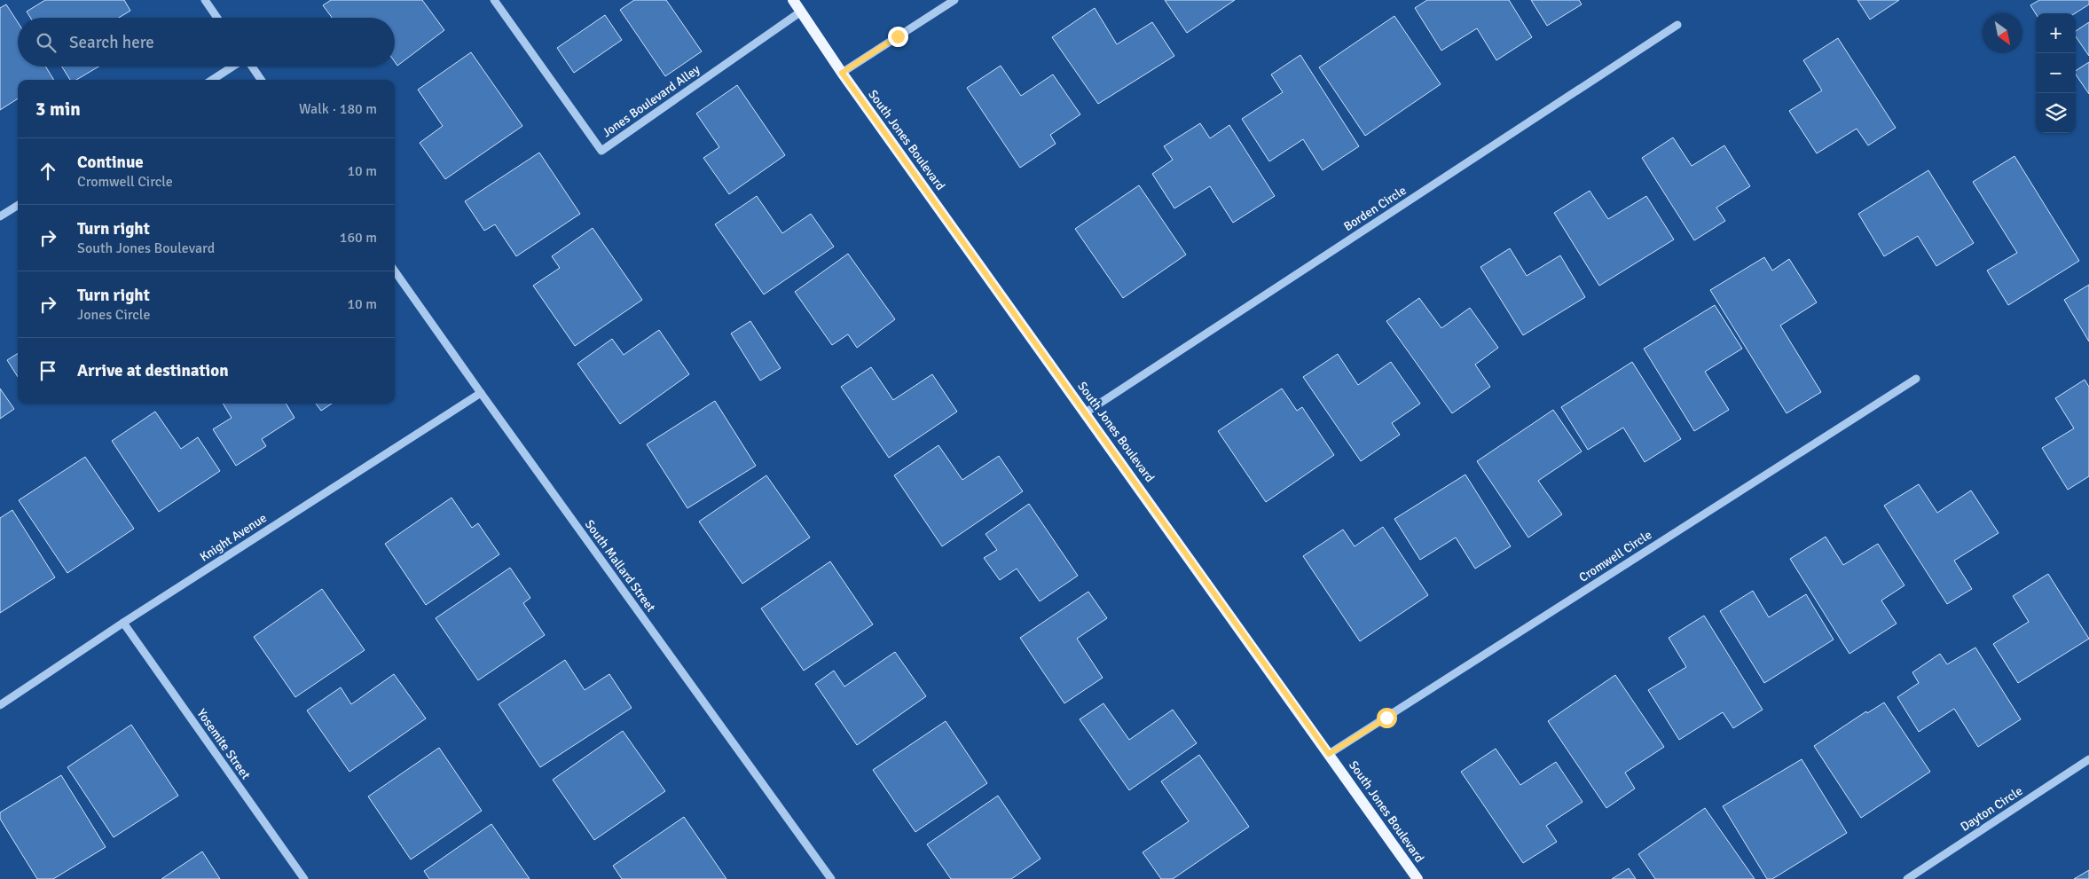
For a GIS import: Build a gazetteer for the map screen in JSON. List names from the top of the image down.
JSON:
{
  "streets": {
    "main road": ["South Jones Boulevard"],
    "street": [
      "Jones Boulevard Alley",
      "Borden Circle",
      "Knight Avenue",
      "Cromwell Circle",
      "South Mallard Street",
      "Yosemite Street",
      "Dayton Circle"
    ]
  },
  "crossings": [
    ["Jones Boulevard Alley", "South Jones Boulevard"],
    ["South Jones Boulevard", "Borden Circle"],
    ["South Jones Boulevard", "Cromwell Circle"],
    ["Knight Avenue", "South Mallard Street"],
    ["Knight Avenue", "Yosemite Street"]
  ],
  "north": "bottom right",
  "page": {
    "map_buttons": ["+", "−"],
    "search": "Search here",
    "heading": ["3 min", "Walk · 180 m"],
    "list": [
      ["Continue", "Cromwell Circle", "10 m"],
      ["Turn right", "South Jones Boulevard", "160 m"],
      ["Turn right", "Jones Circle", "10 m"],
      "Arrive at destination"
    ]
  }
}
